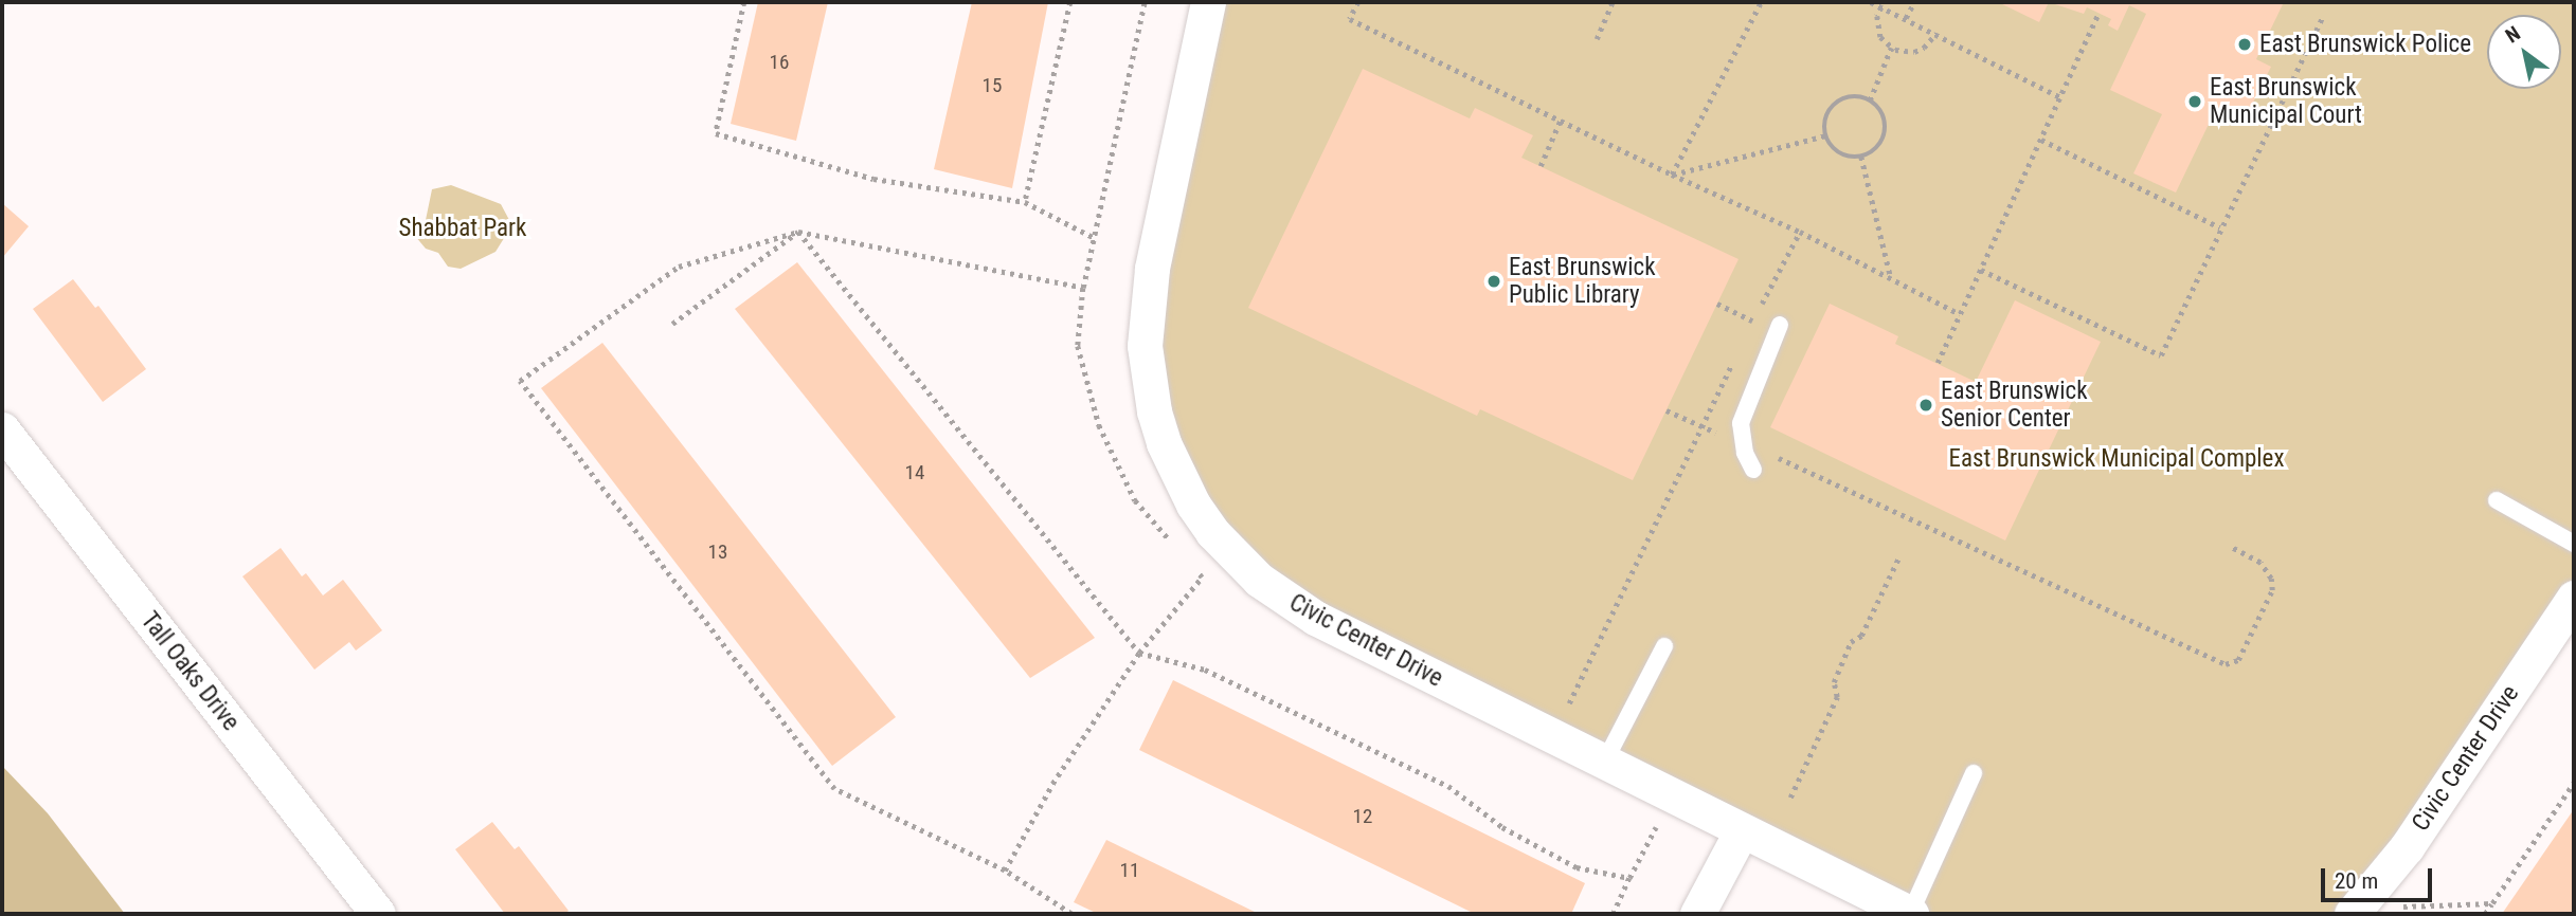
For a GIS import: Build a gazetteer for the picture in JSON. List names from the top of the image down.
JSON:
{
  "streets": {
    "street": ["Civic Center Drive", "Tall Oaks Drive"]
  },
  "parks": ["Shabbat Park", "East Brunswick Municipal Complex"],
  "places": [
    "East Brunswick Police",
    "East Brunswick Municipal Court",
    "East Brunswick Public Library",
    "East Brunswick Senior Center"
  ],
  "house_numbers": [
    "16",
    "15",
    "14",
    "13",
    "12",
    "11"
  ],
  "scale_bar": "20 m",
  "north": "top left"
}
